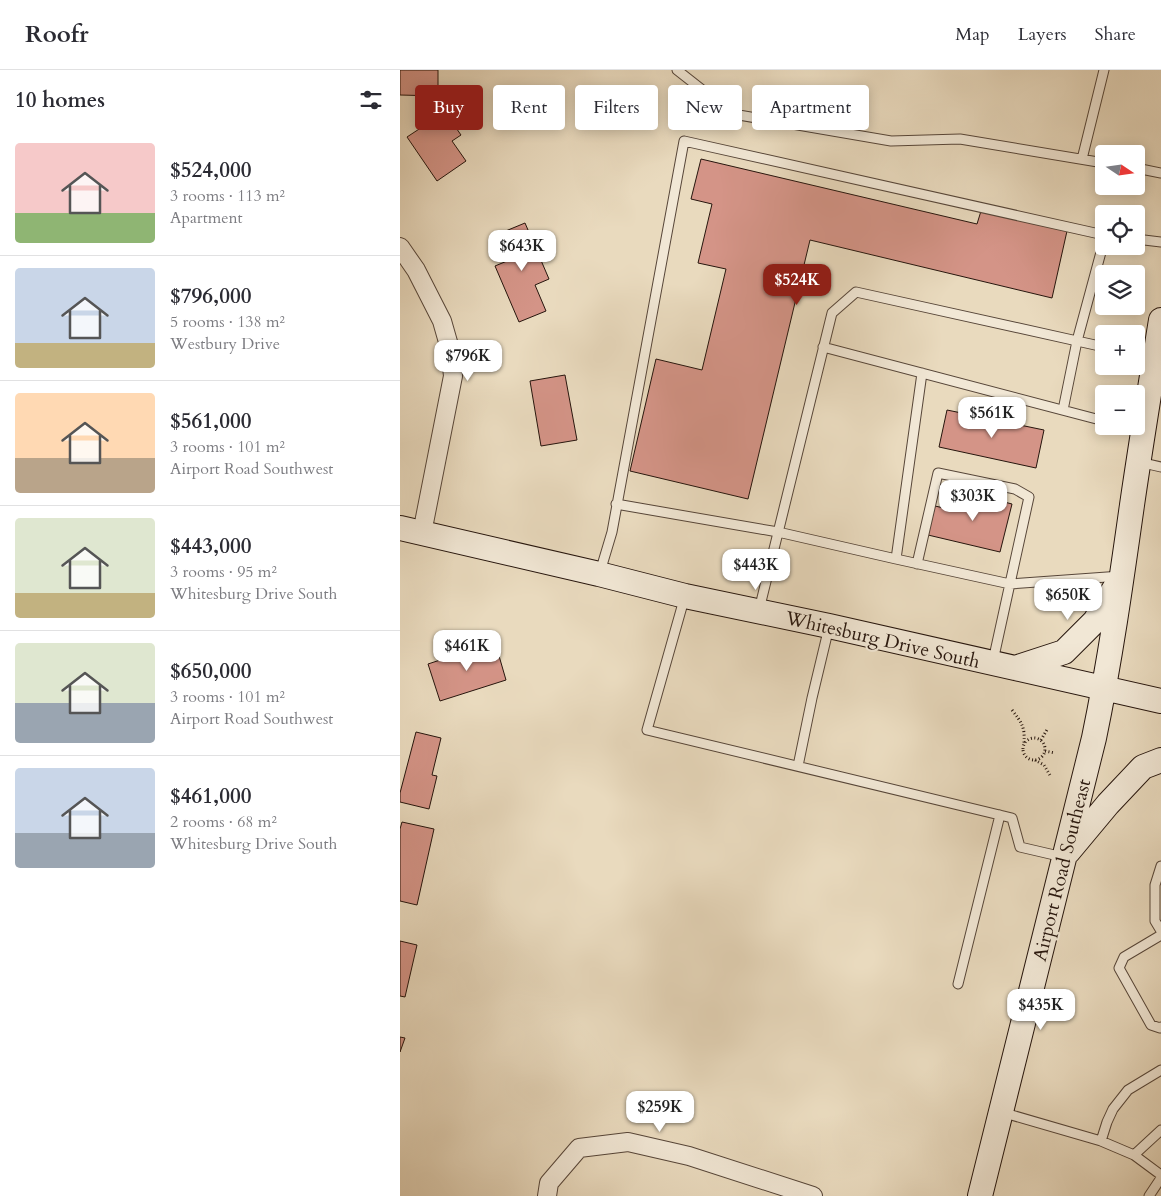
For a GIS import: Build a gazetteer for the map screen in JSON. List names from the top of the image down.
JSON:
{
  "streets": {
    "main road": ["Whitesburg Drive South", "Airport Road Southeast"]
  },
  "crossings": [
    ["Whitesburg Drive South", "Airport Road Southeast"]
  ],
  "north": "right",
  "page": {
    "header": "Roofr",
    "nav": ["Map", "Layers", "Share"],
    "heading": "10 homes",
    "chip": [
      "Buy",
      "Rent",
      "Filters",
      "New",
      "Apartment"
    ],
    "list": [
      {
        "name": "$524,000",
        "note": "3 rooms · 113 m² · Apartment"
      },
      {
        "name": "$796,000",
        "note": "5 rooms · 138 m² · Westbury Drive"
      },
      {
        "name": "$561,000",
        "note": "3 rooms · 101 m² · Airport Road Southwest"
      },
      {
        "name": "$443,000",
        "note": "3 rooms · 95 m² · Whitesburg Drive South"
      },
      {
        "name": "$650,000",
        "note": "3 rooms · 101 m² · Airport Road Southwest"
      },
      {
        "name": "$461,000",
        "note": "2 rooms · 68 m² · Whitesburg Drive South"
      }
    ],
    "map_buttons": ["+", "−"],
    "price": [
      "$643K",
      "$524K",
      "$796K",
      "$561K",
      "$303K",
      "$443K",
      "$650K",
      "$461K",
      "$435K",
      "$259K"
    ]
  }
}
